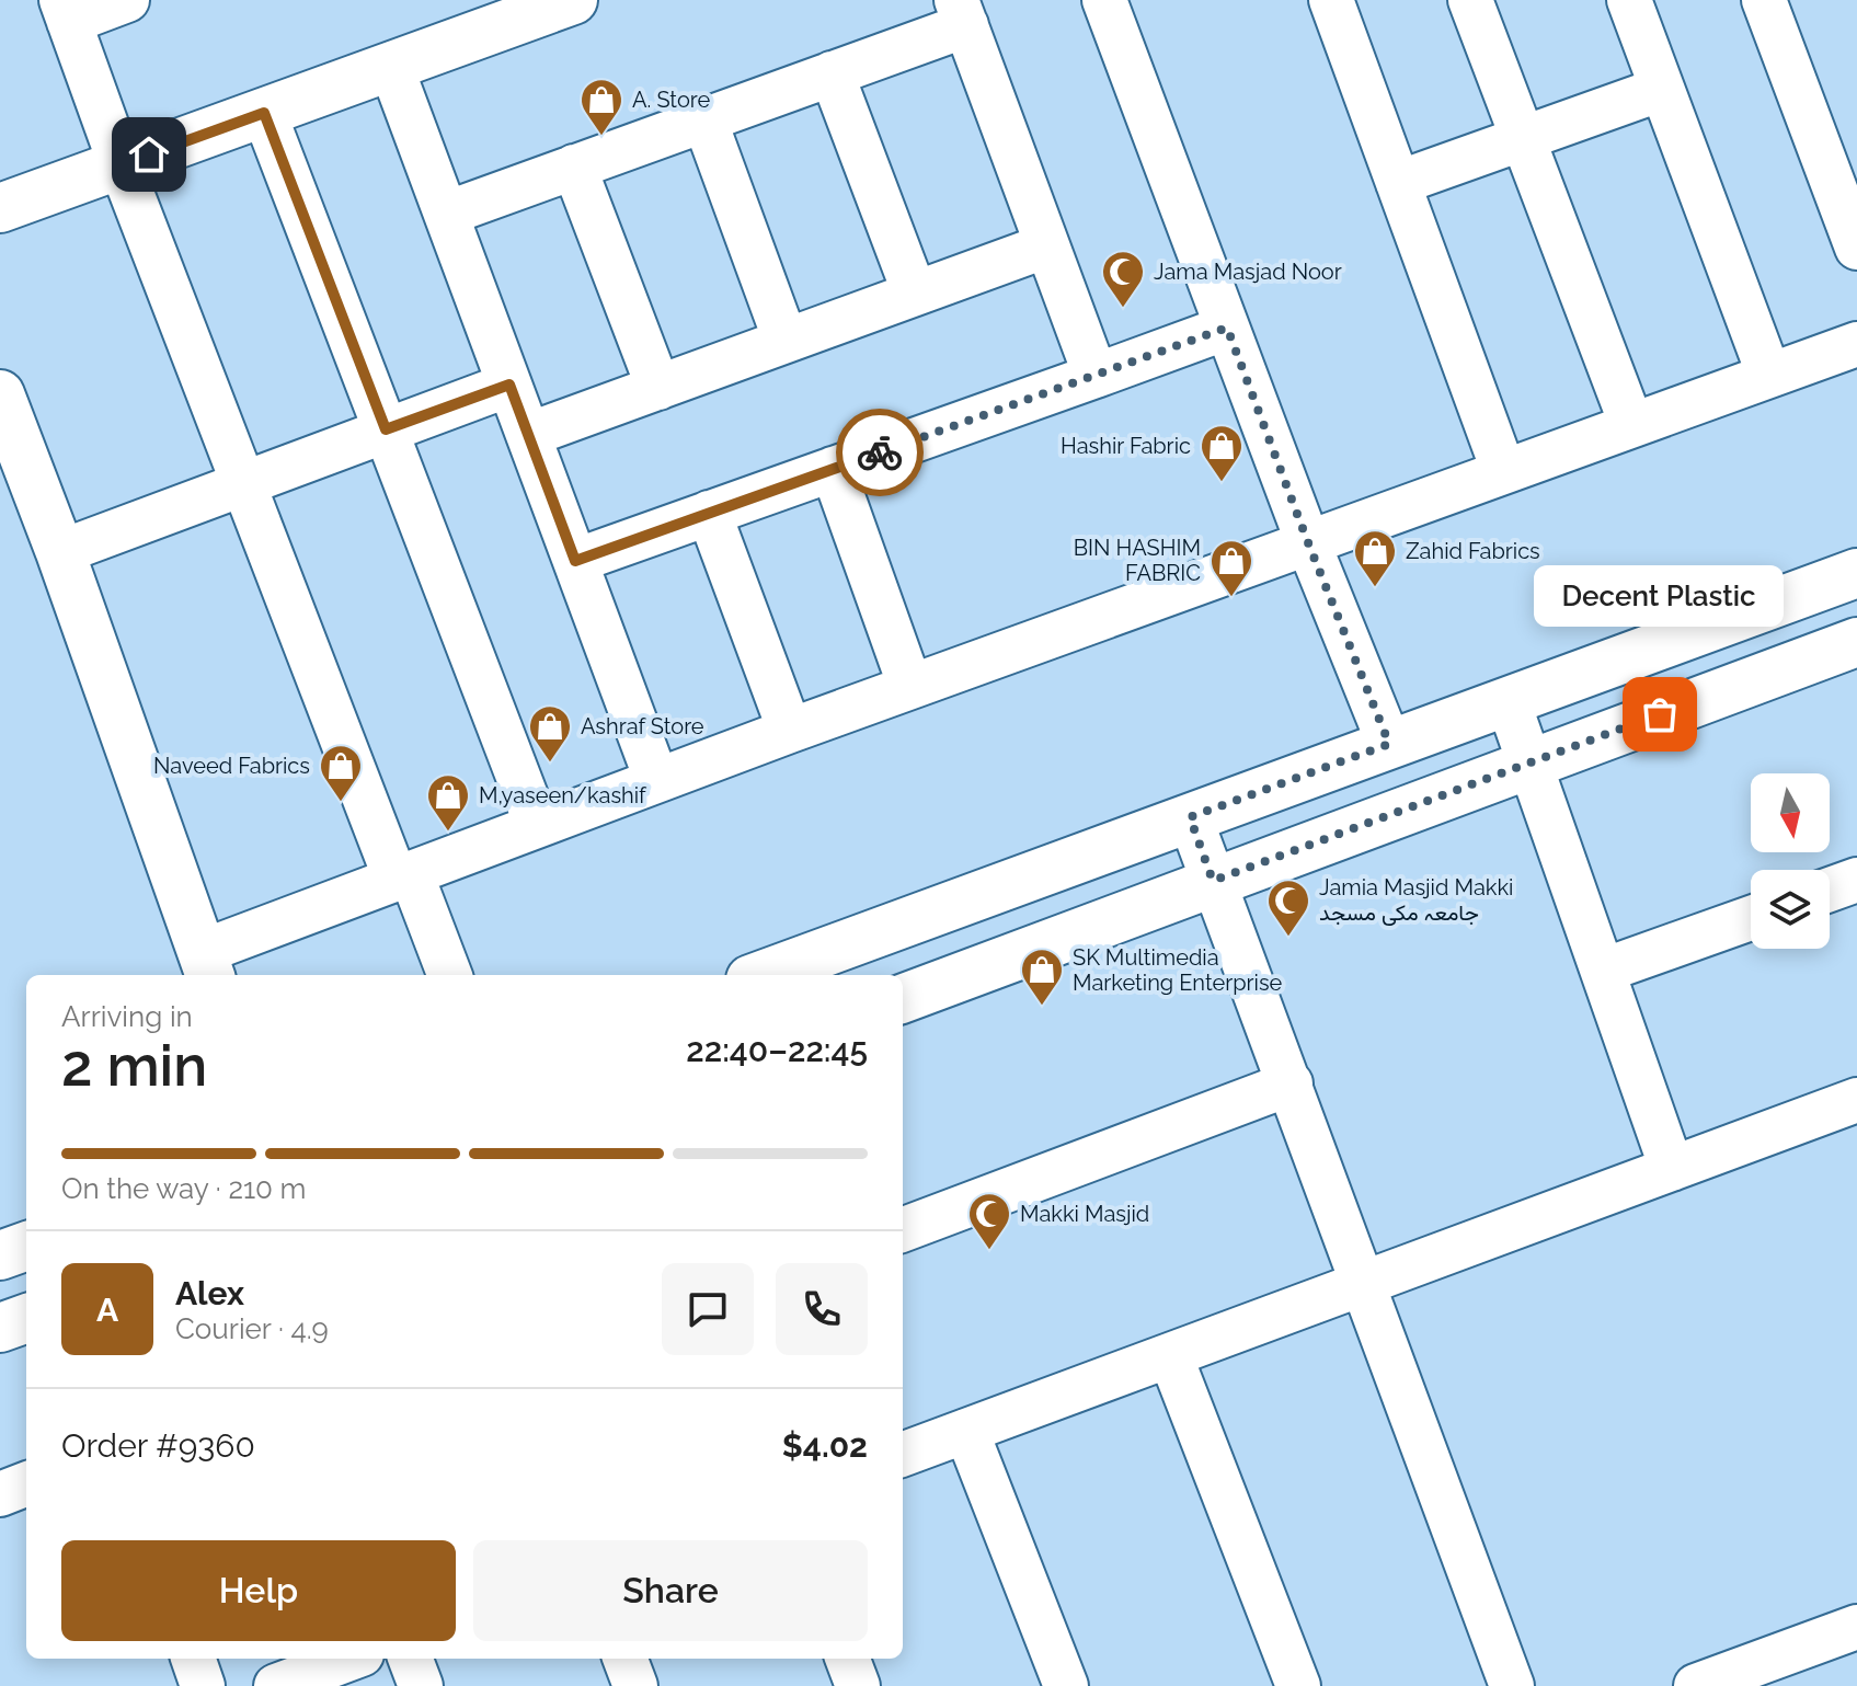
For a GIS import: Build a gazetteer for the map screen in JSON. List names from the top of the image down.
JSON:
{
  "places": {
    "shop": [
      "A. Store",
      "Hashir Fabric",
      "Zahid Fabrics",
      "BIN HASHIM FABRIC",
      "Ashraf Store",
      "Naveed Fabrics",
      "M,yaseen/kashif",
      "SK Multimedia Marketing Enterprise"
    ],
    "mosque": ["Jama Masjad Noor", "Jamia Masjid Makki جامعہ مکی مسجد", "Makki Masjid"],
    "other": ["Decent Plastic"]
  },
  "north": "bottom",
  "page": {
    "bubble": "Decent Plastic",
    "heading": ["2 min", "Arriving in", "22:40–22:45"],
    "panel": [
      "Alex",
      "Courier · 4.9",
      "Order #9360",
      "$4.02"
    ],
    "bar": "On the way · 210 m",
    "round": "A",
    "buttons": ["Help", "Share"]
  }
}
